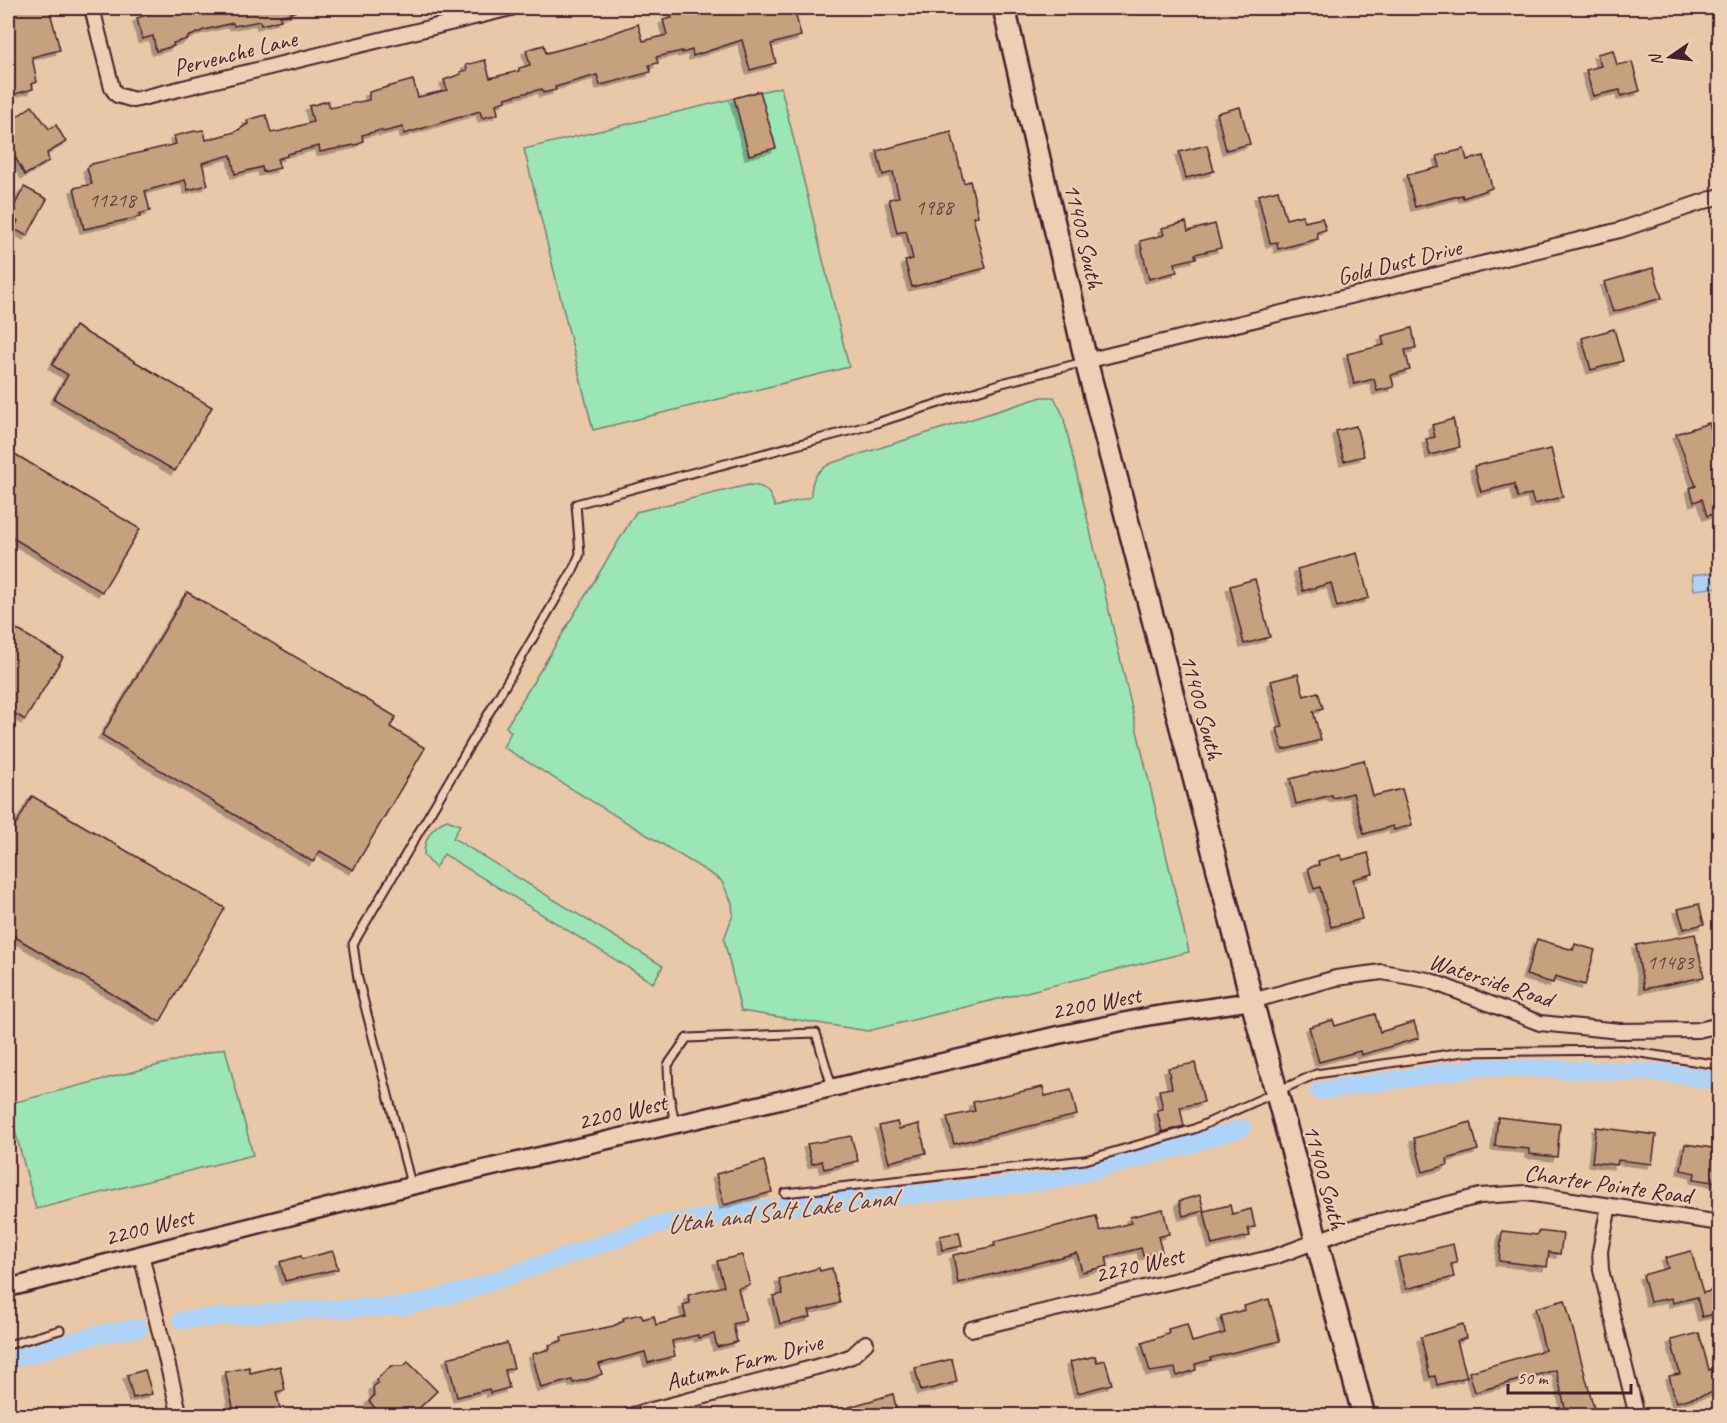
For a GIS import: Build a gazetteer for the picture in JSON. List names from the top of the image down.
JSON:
{
  "streets": {
    "main road": ["11400 South"],
    "street": [
      "Pervenche Lane",
      "Gold Dust Drive",
      "Waterside Road",
      "2200 West",
      "Charter Pointe Road",
      "2270 West",
      "Autumn Farm Drive"
    ]
  },
  "crossings": [
    ["11400 South", "Gold Dust Drive"],
    ["11400 South", "Waterside Road"],
    ["11400 South", "2200 West"],
    ["11400 South", "Charter Pointe Road"],
    ["11400 South", "2270 West"],
    ["Waterside Road", "2200 West"],
    ["Charter Pointe Road", "2270 West"]
  ],
  "water": ["Utah and Salt Lake Canal"],
  "house_numbers": ["11218", "1988", "11483"],
  "scale_bar": "50 m",
  "north": "left"
}
